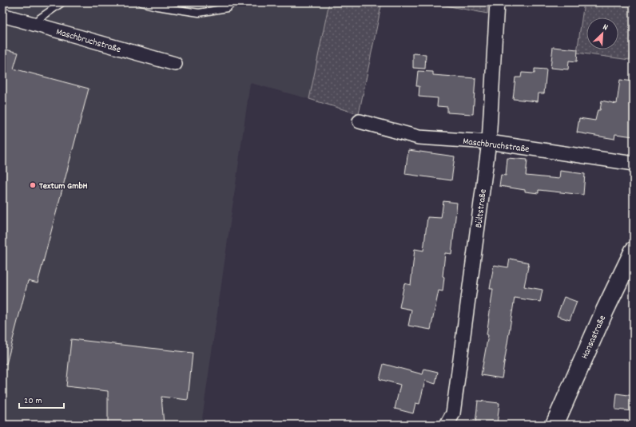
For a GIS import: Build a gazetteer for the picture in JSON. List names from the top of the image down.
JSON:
{
  "streets": {
    "main road": ["Hansastraße"],
    "street": ["Maschbruchstraße", "Bültstraße"]
  },
  "crossings": [
    ["Maschbruchstraße", "Bültstraße"]
  ],
  "places": ["Textum GmbH"],
  "scale_bar": "20 m",
  "north": "top right"
}
